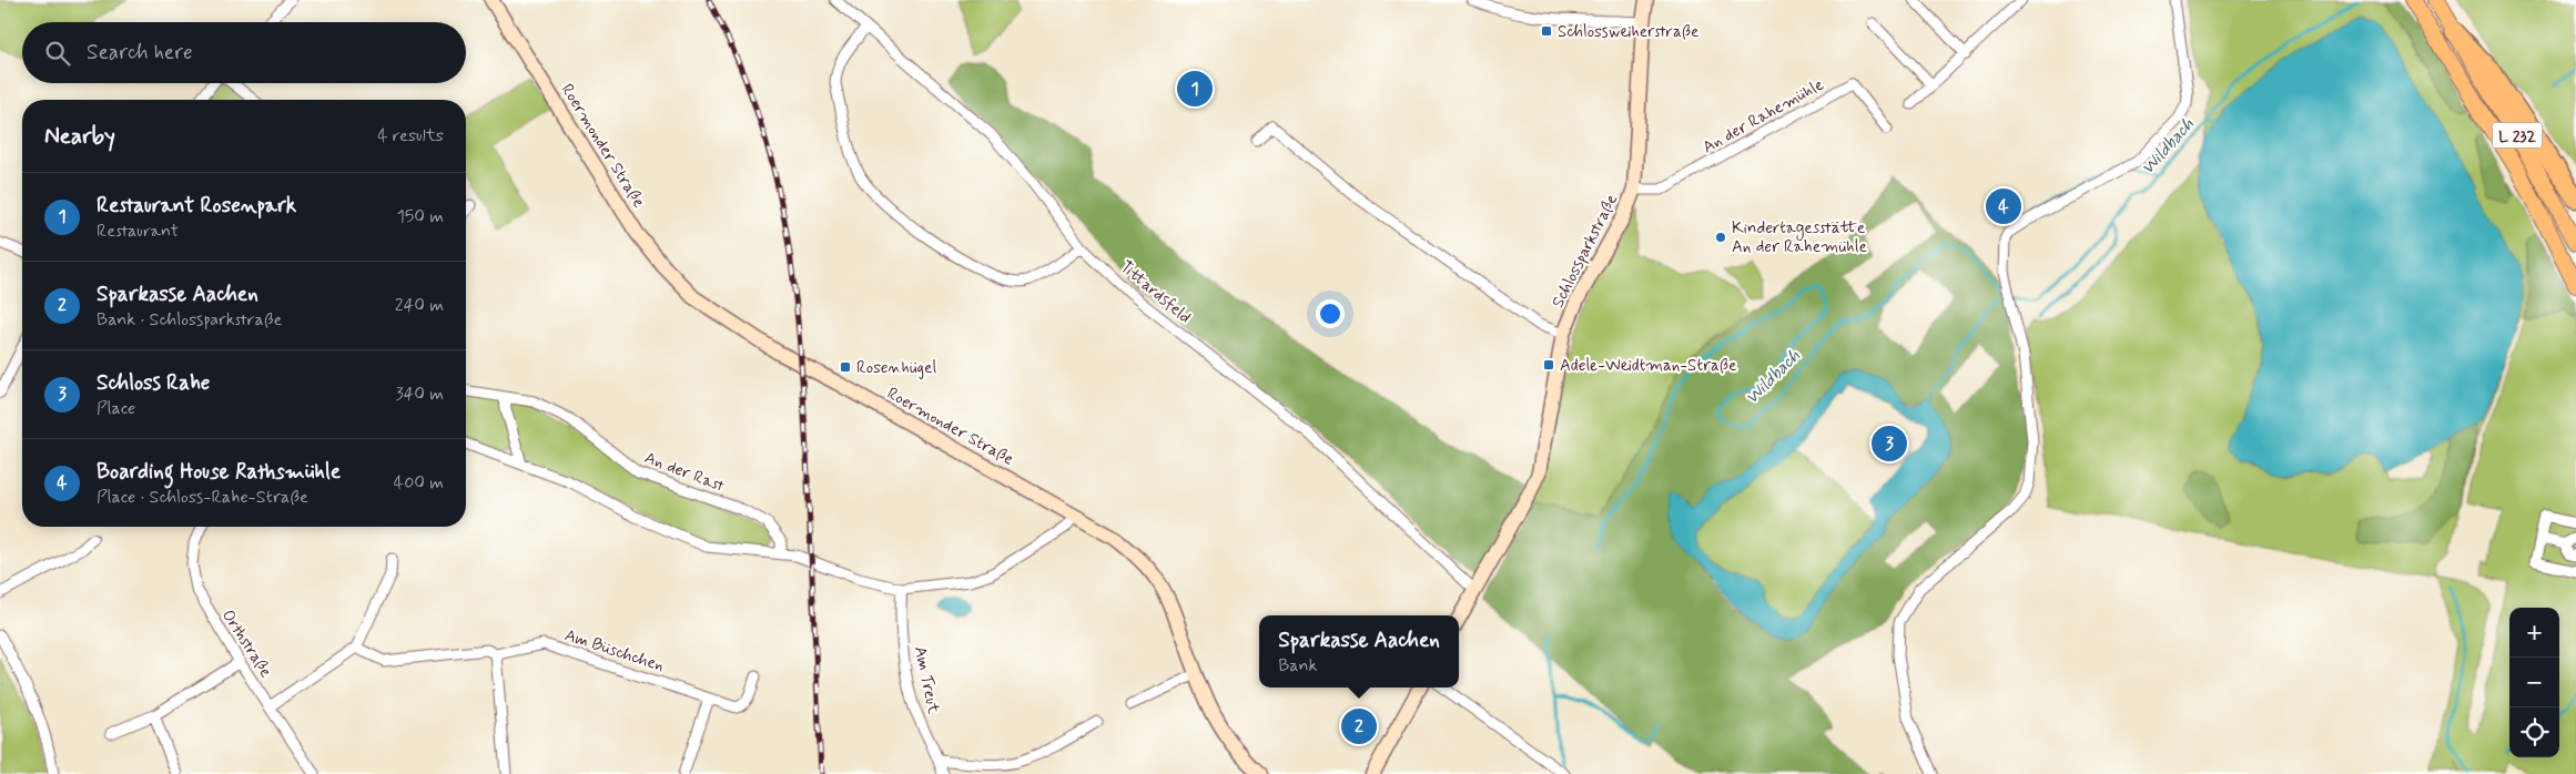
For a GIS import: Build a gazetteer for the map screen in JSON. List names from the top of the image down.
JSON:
{
  "streets": {
    "main road": ["L 232", "Roermonder Straße", "Schlossparkstraße"],
    "street": [
      "An der Rahemühle",
      "Tittardsfeld",
      "An der Rast",
      "Orthstraße",
      "Am Büschchen",
      "Am Treut"
    ]
  },
  "crossings": [
    ["An der Rahemühle", "Schlossparkstraße"],
    ["Schlossparkstraße", "Tittardsfeld"]
  ],
  "water": ["Wildbach"],
  "places": {
    "transit": ["Schlossweiherstraße", "Adele-Weidtman-Straße", "Rosenhügel"],
    "other": ["Kindertagesstätte An der Rahemühle"]
  },
  "page": {
    "search": "Search here",
    "pins": [
      "1",
      "4",
      "3",
      "2"
    ],
    "heading": ["Nearby", "4 results"],
    "list": [
      {
        "mark": "1",
        "name": "Restaurant Rosenpark",
        "note": "Restaurant",
        "value": "150 m"
      },
      {
        "mark": "2",
        "name": "Sparkasse Aachen",
        "note": "Bank · Schlossparkstraße",
        "value": "240 m"
      },
      {
        "mark": "3",
        "name": "Schloss Rahe",
        "note": "Place",
        "value": "340 m"
      },
      {
        "mark": "4",
        "name": "Boarding House Rathsmühle",
        "note": "Place · Schloss-Rahe-Straße",
        "value": "400 m"
      }
    ],
    "map_buttons": ["+", "−"],
    "popup": ["Sparkasse Aachen", "Bank"]
  }
}
